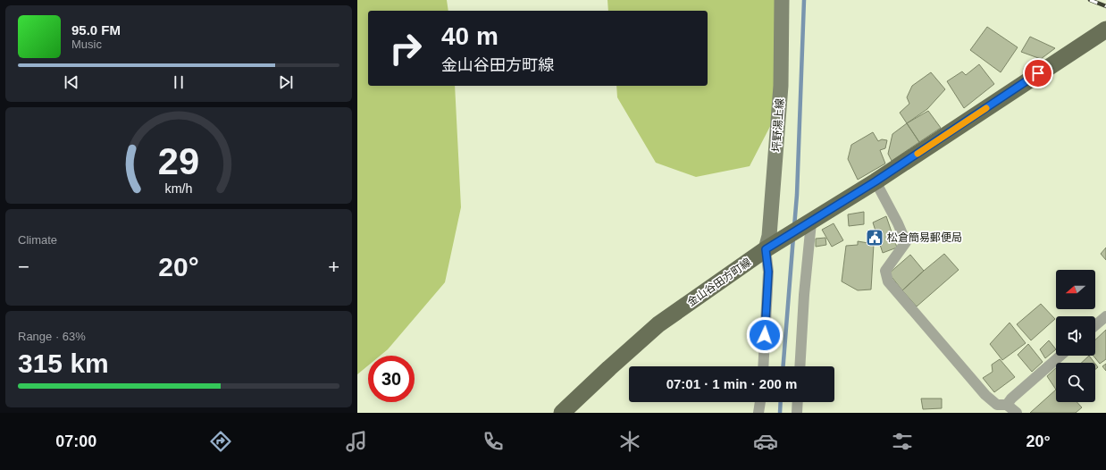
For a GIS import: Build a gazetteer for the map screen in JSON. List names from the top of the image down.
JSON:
{
  "streets": {
    "main road": ["坪野湯上線", "金山谷田方町線"]
  },
  "crossings": [
    ["坪野湯上線", "金山谷田方町線"]
  ],
  "places": {
    "public building": ["松倉簡易郵便局"]
  },
  "north": "left",
  "page": {
    "turn": ["40 m", "金山谷田方町線"],
    "song": ["95.0 FM", "Music"],
    "tile": [
      "Climate",
      ["Range · 63%", "315 km"]
    ],
    "heat": ["−", "20°", "+"],
    "limit": "30",
    "trip": "07:01 · 1 min · 200 m",
    "tabs": ["07:00", "20°"],
    "gauge": ["29", "km/h"]
  }
}
